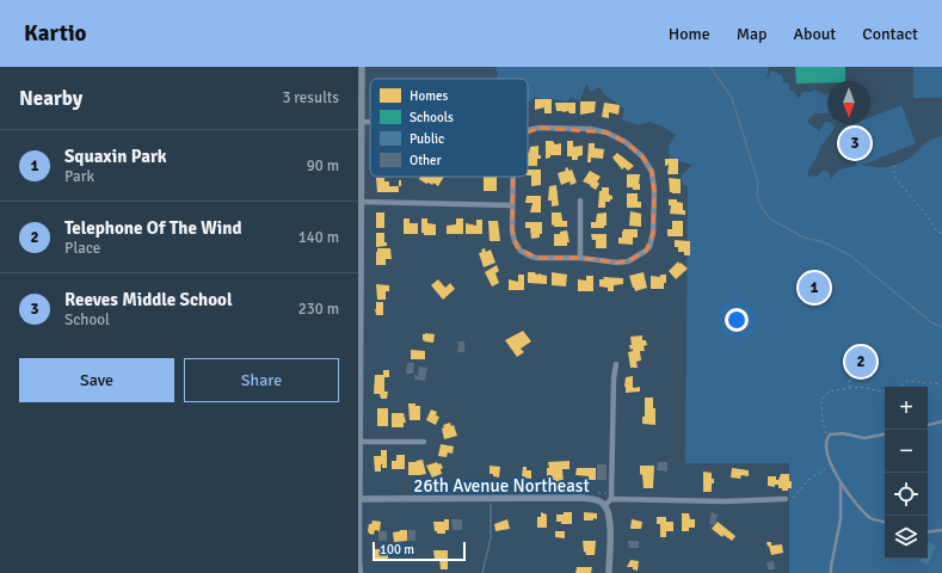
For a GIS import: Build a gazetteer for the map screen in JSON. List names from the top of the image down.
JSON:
{
  "streets": {
    "street": ["26th Avenue Northeast"]
  },
  "legend": [
    "Homes",
    "Schools",
    "Public",
    "Other"
  ],
  "scale_bar": "100 m",
  "north": "bottom",
  "page": {
    "header": "Kartio",
    "nav": [
      "Home",
      "Map",
      "About",
      "Contact"
    ],
    "heading": ["Nearby", "3 results"],
    "pins": ["3", "1", "2"],
    "list": [
      {
        "mark": "1",
        "name": "Squaxin Park",
        "note": "Park",
        "value": "90 m"
      },
      {
        "mark": "2",
        "name": "Telephone Of The Wind",
        "note": "Place",
        "value": "140 m"
      },
      {
        "mark": "3",
        "name": "Reeves Middle School",
        "note": "School",
        "value": "230 m"
      }
    ],
    "buttons": ["Save", "Share"],
    "map_buttons": ["+", "−"],
    "scale": "100 m"
  }
}
